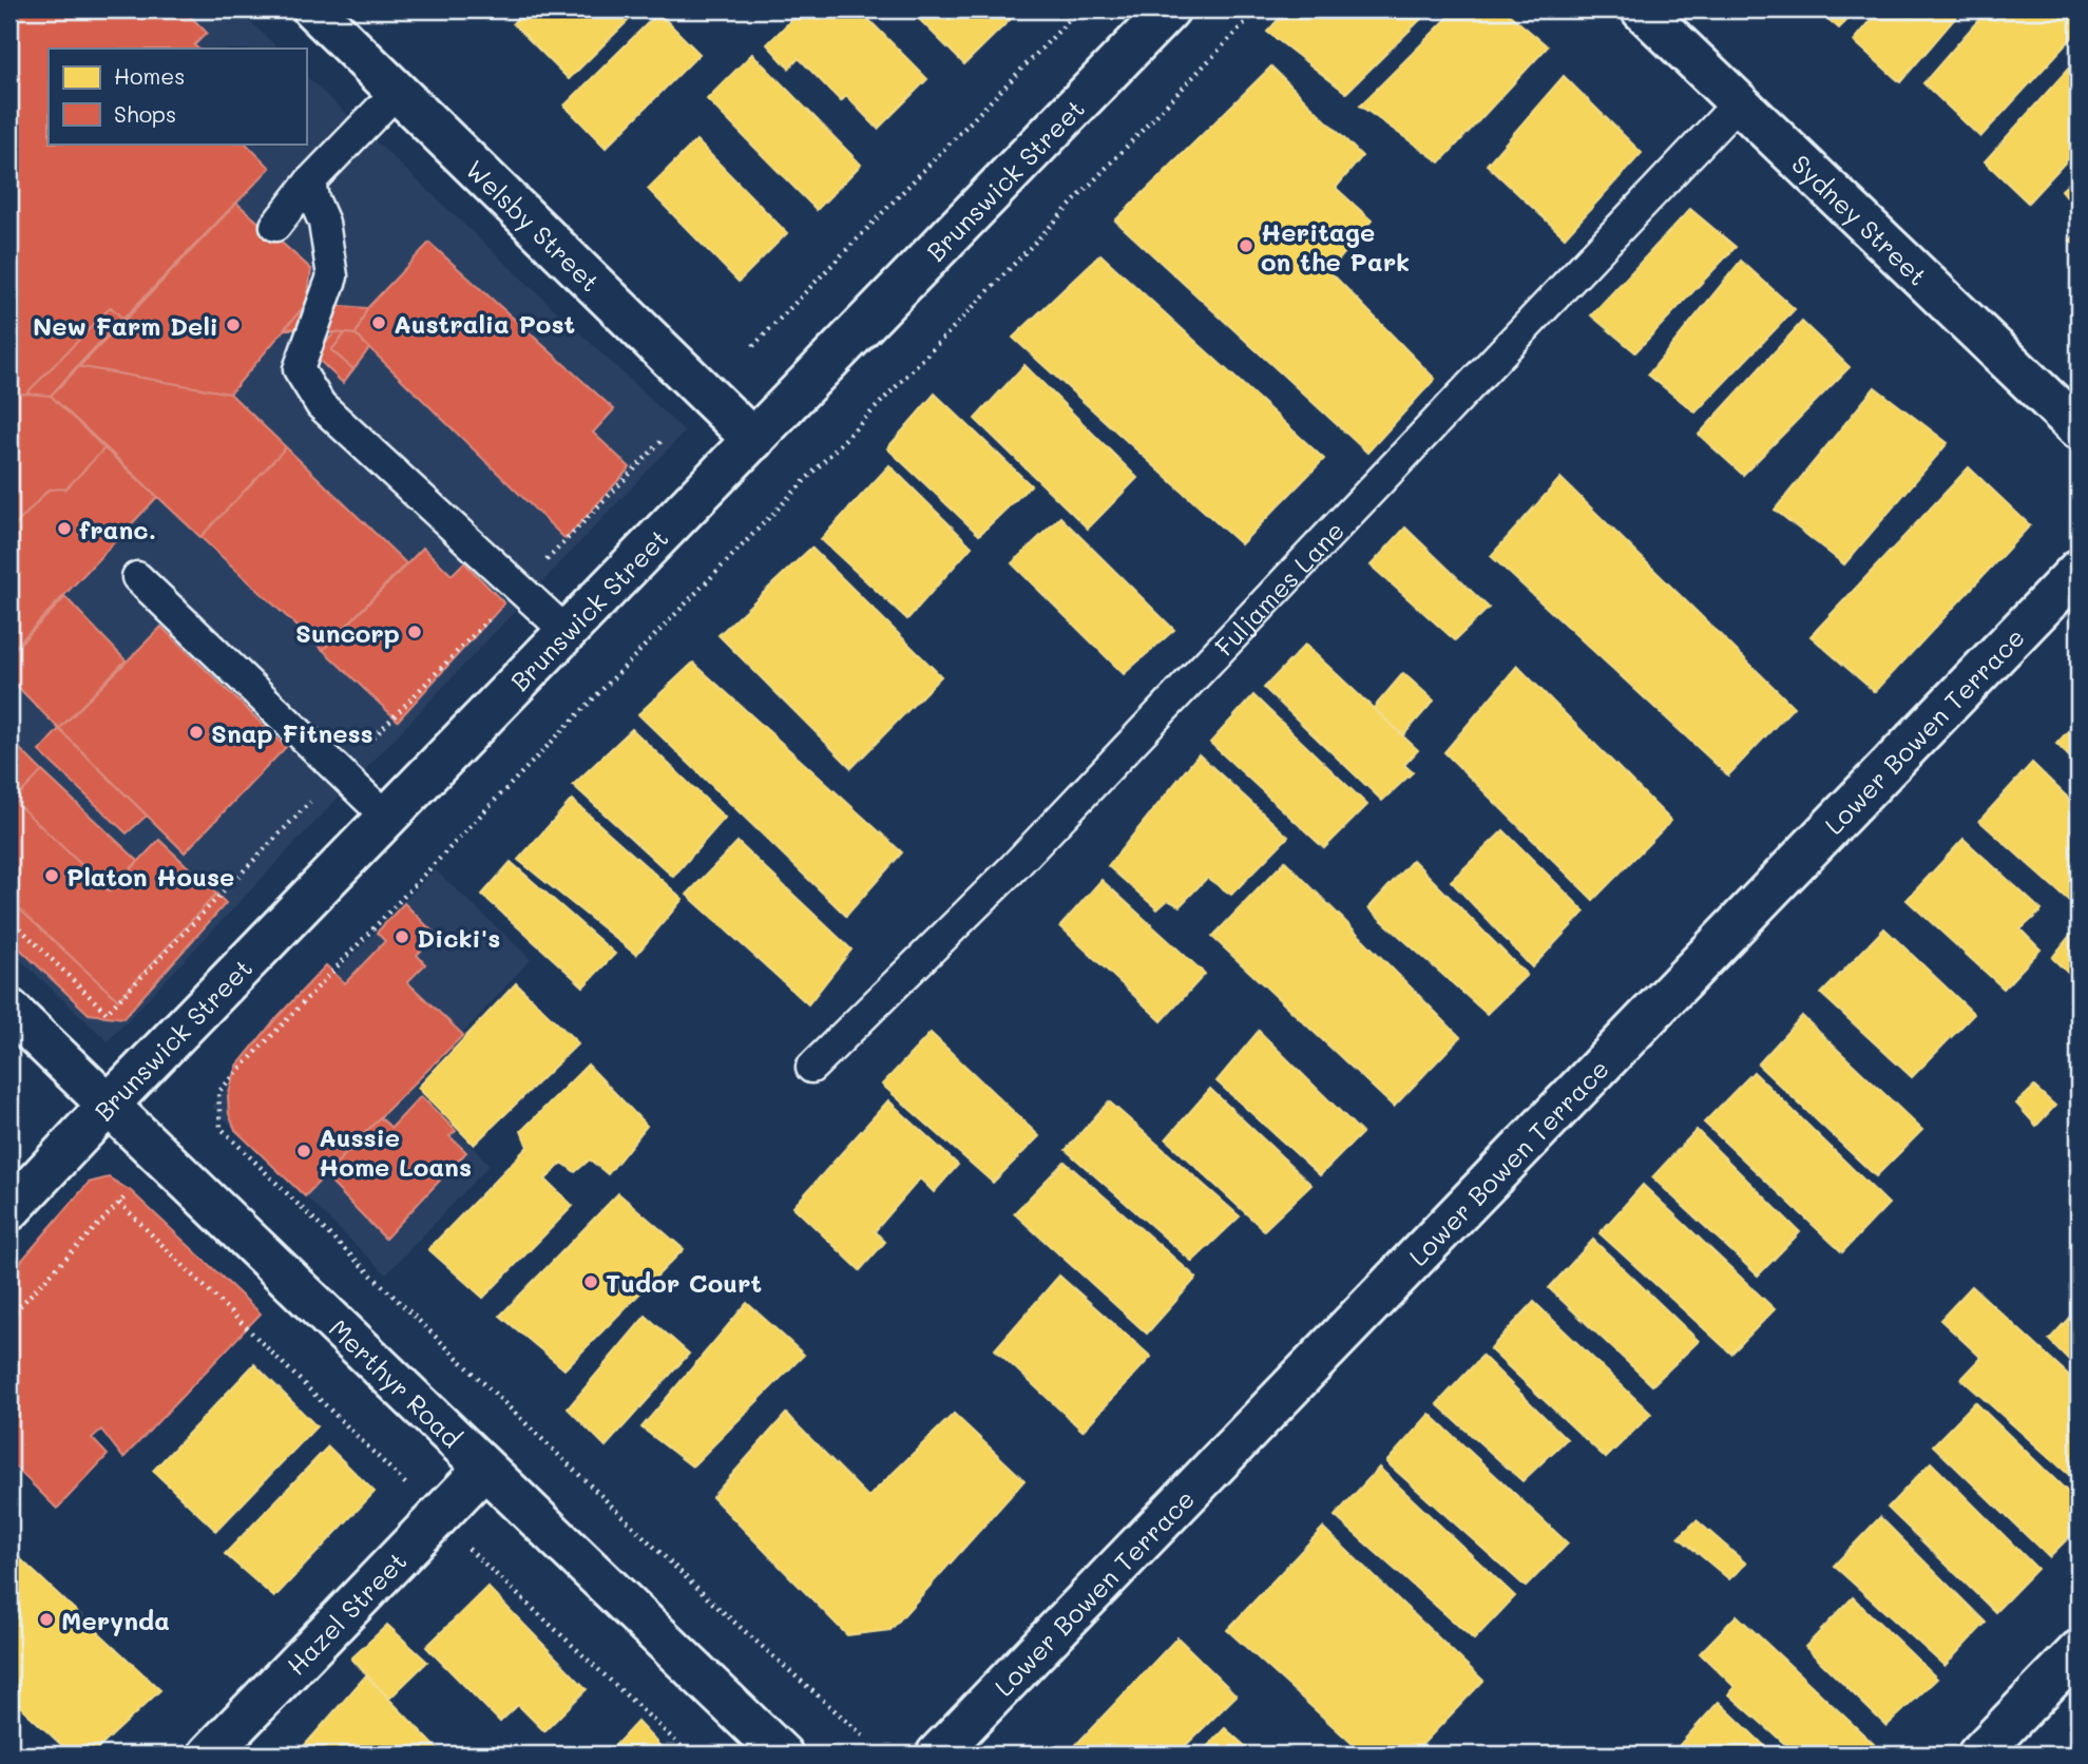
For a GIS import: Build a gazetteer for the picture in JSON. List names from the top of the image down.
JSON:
{
  "streets": {
    "street": [
      "Brunswick Street",
      "Sydney Street",
      "Welsby Street",
      "Lower Bowen Terrace",
      "Merthyr Road",
      "Hazel Street"
    ],
    "lane": ["Fuljames Lane"]
  },
  "crossings": [
    ["Brunswick Street", "Welsby Street"],
    ["Brunswick Street", "Merthyr Road"],
    ["Sydney Street", "Fuljames Lane"],
    ["Merthyr Road", "Hazel Street"]
  ],
  "places": [
    "Heritage on the Park",
    "Australia Post",
    "New Farm Deli",
    "franc.",
    "Suncorp",
    "Snap Fitness",
    "Platon House",
    "Dicki's",
    "Aussie Home Loans",
    "Tudor Court",
    "Merynda"
  ],
  "legend": ["Homes", "Shops"]
}
